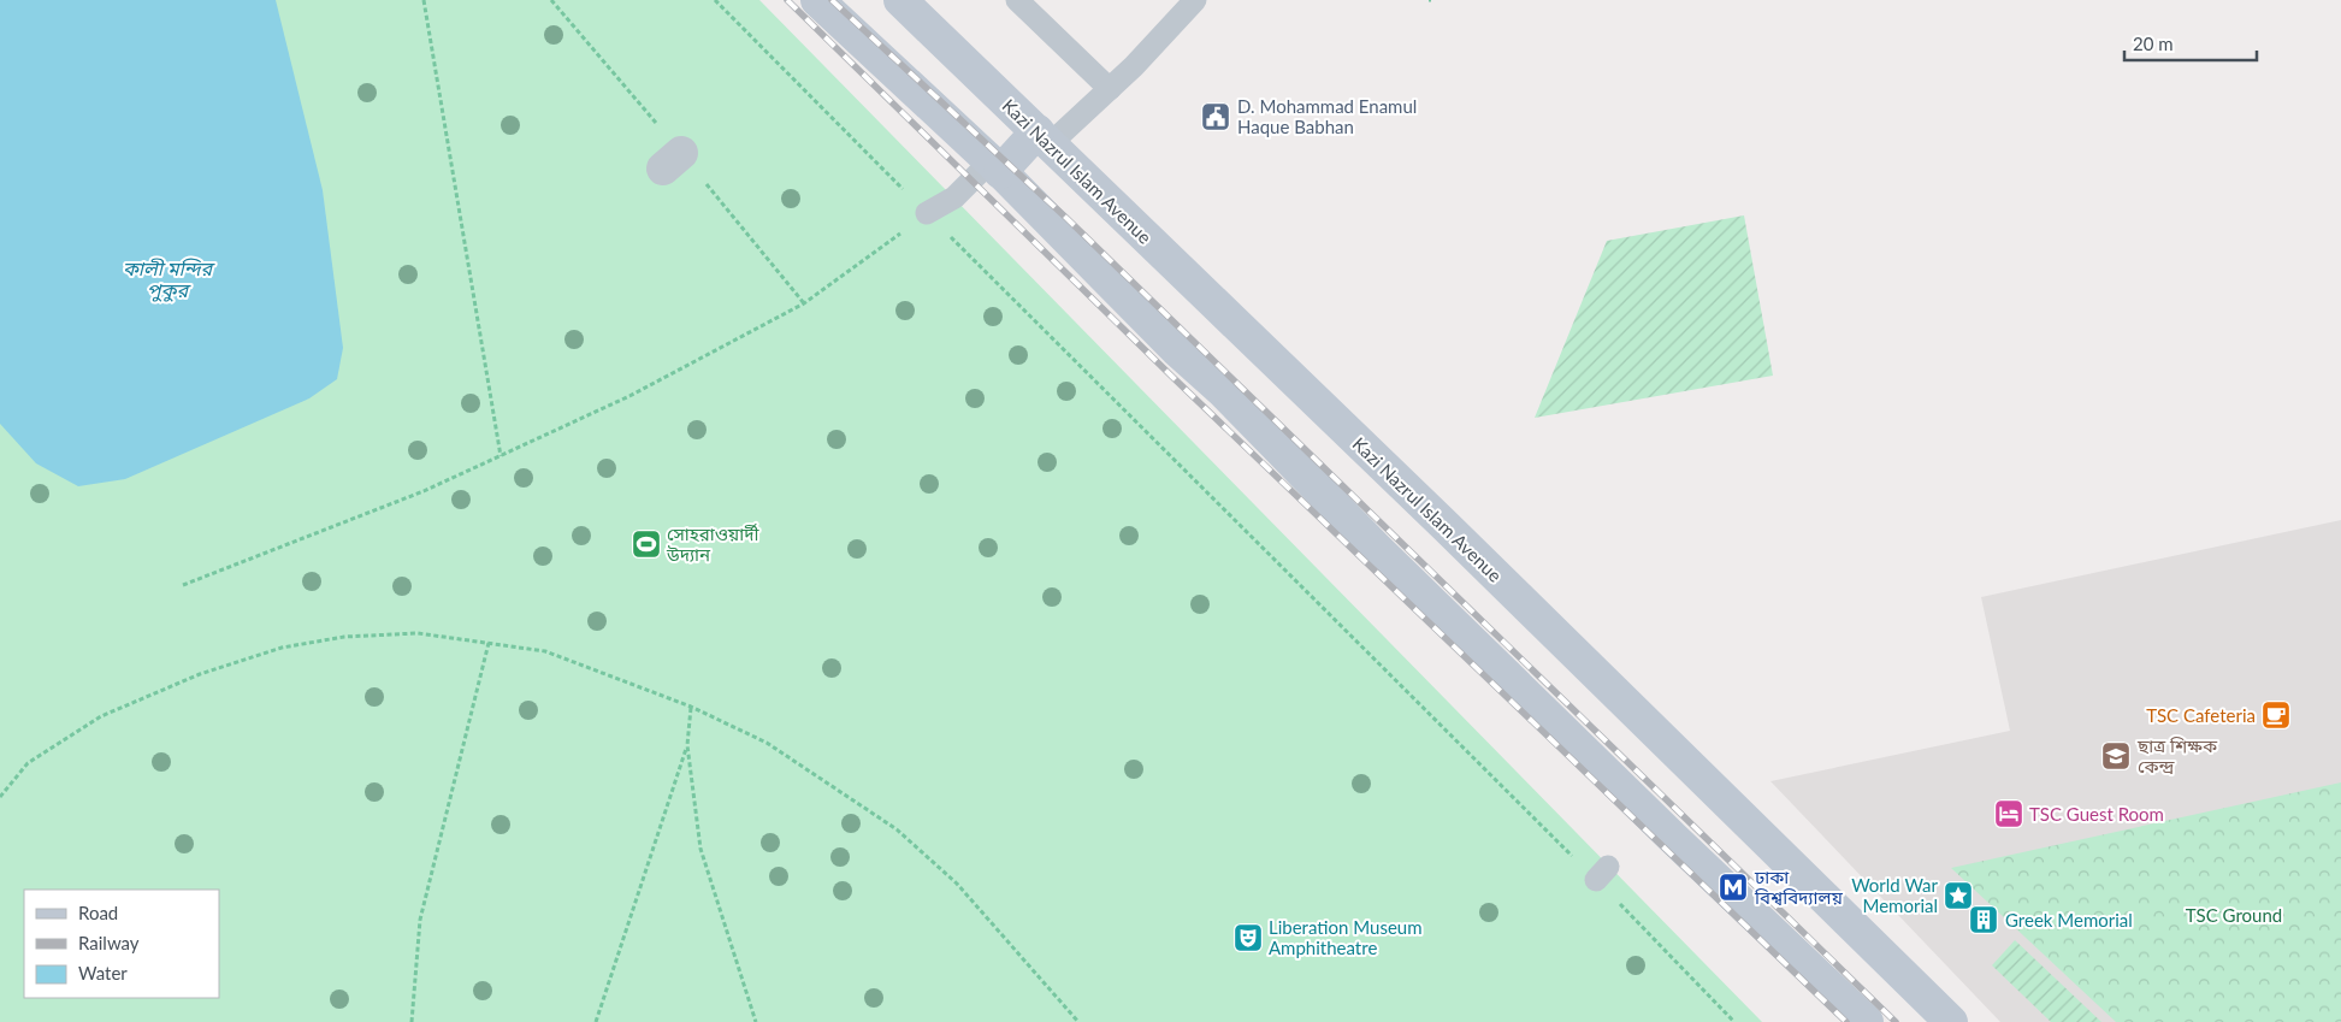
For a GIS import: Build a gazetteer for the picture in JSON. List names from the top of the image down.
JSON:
{
  "streets": {
    "main road": ["Kazi Nazrul Islam Avenue"]
  },
  "water": ["কালী মন্দির পুকুর"],
  "parks": ["TSC Ground"],
  "places": {
    "public building": ["D. Mohammad Enamul Haque Babhan"],
    "sports": ["সোহরাওয়ার্দী উদ্যান"],
    "cafe": ["TSC Cafeteria"],
    "school or university": ["ছাত্র শিক্ষক কেন্দ্র"],
    "hotel": ["TSC Guest Room"],
    "metro station": ["ঢাকা বিশ্ববিদ্যালয়"],
    "place": ["World War Memorial"],
    "building": ["Greek Memorial"],
    "theatre": ["Liberation Museum Amphitheatre"]
  },
  "legend": ["Road", "Railway", "Water"],
  "scale_bar": "20 m"
}
